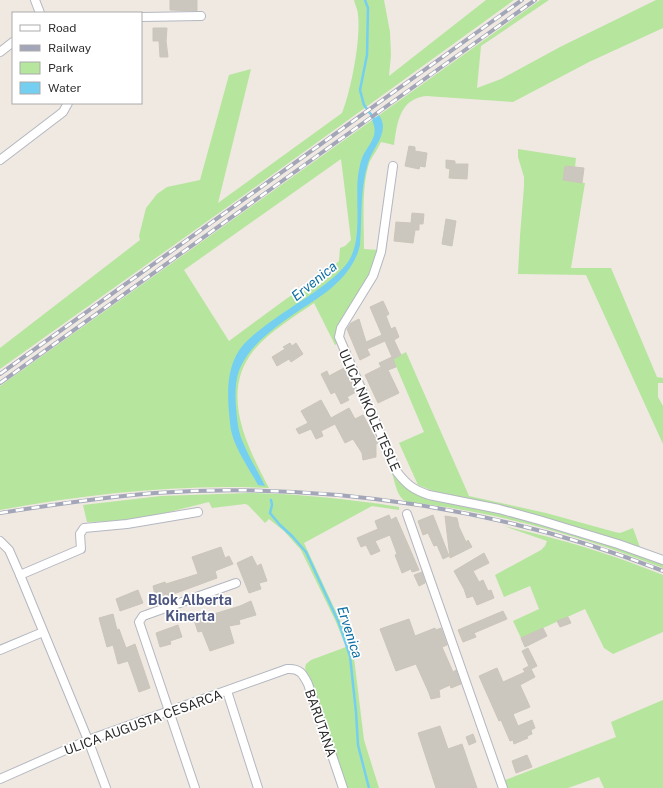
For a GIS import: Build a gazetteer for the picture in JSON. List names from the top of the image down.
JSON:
{
  "streets": {
    "street": ["ULICA NIKOLE TESLE", "ULICA AUGUSTA CESARCA", "BARUTANA"]
  },
  "crossings": [
    ["ULICA AUGUSTA CESARCA", "BARUTANA"]
  ],
  "districts": ["Blok Alberta Kinerta"],
  "water": ["Ervenica"],
  "legend": [
    "Road",
    "Railway",
    "Park",
    "Water"
  ]
}
